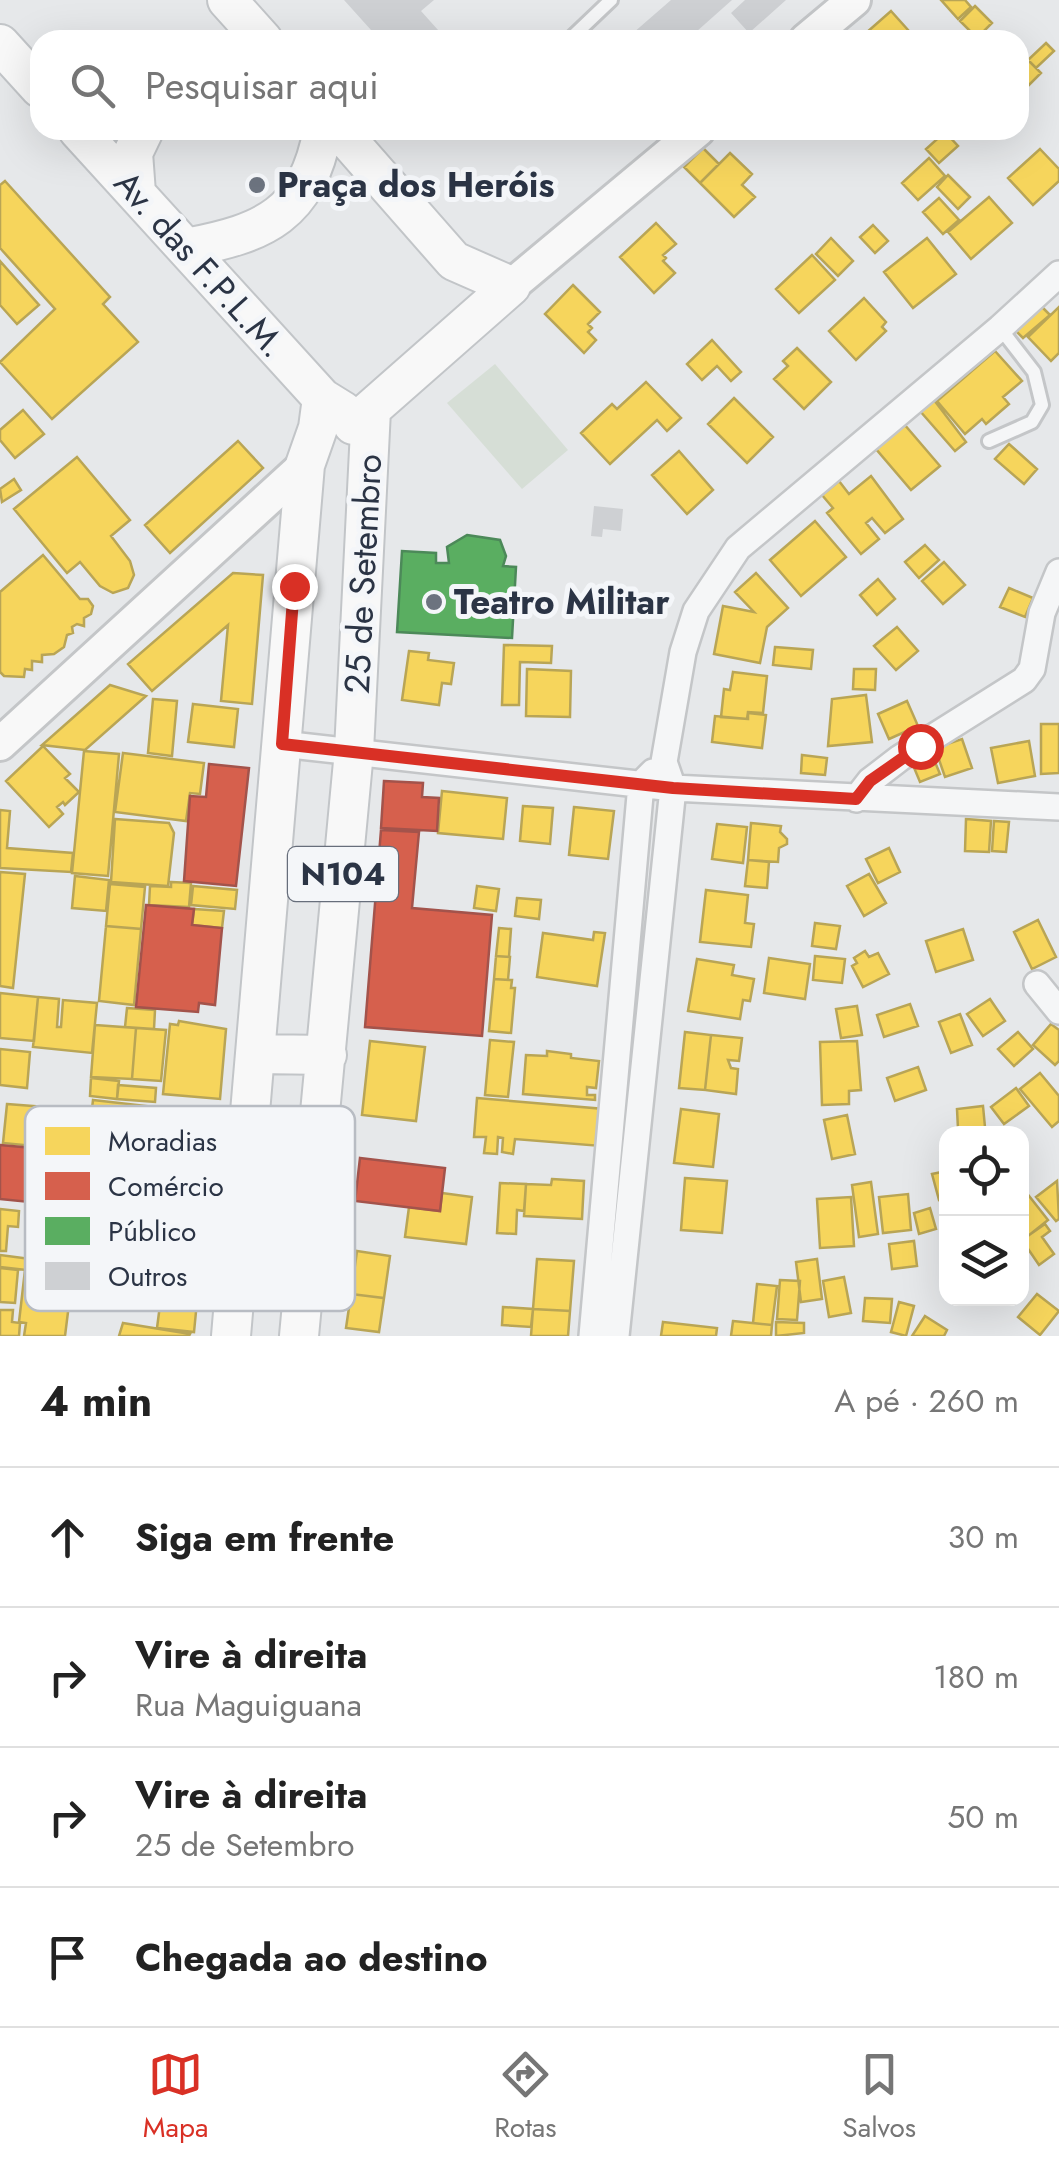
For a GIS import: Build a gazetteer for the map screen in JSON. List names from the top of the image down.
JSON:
{
  "streets": {
    "main road": ["Av. das F.P.L.M.", "25 de Setembro", "N104"]
  },
  "crossings": [
    ["Av. das F.P.L.M.", "N104"],
    ["25 de Setembro", "N104"]
  ],
  "places": ["Praça dos Heróis", "Teatro Militar"],
  "legend": [
    "Moradias",
    "Comércio",
    "Público",
    "Outros"
  ],
  "page": {
    "search": "Pesquisar aqui",
    "heading": ["4 min", "A pé · 260 m"],
    "list": [
      ["Siga em frente", "30 m"],
      ["Vire à direita", "Rua Maguiguana", "180 m"],
      ["Vire à direita", "25 de Setembro", "50 m"],
      "Chegada ao destino"
    ],
    "nav": ["Mapa", "Rotas", "Salvos"]
  }
}
